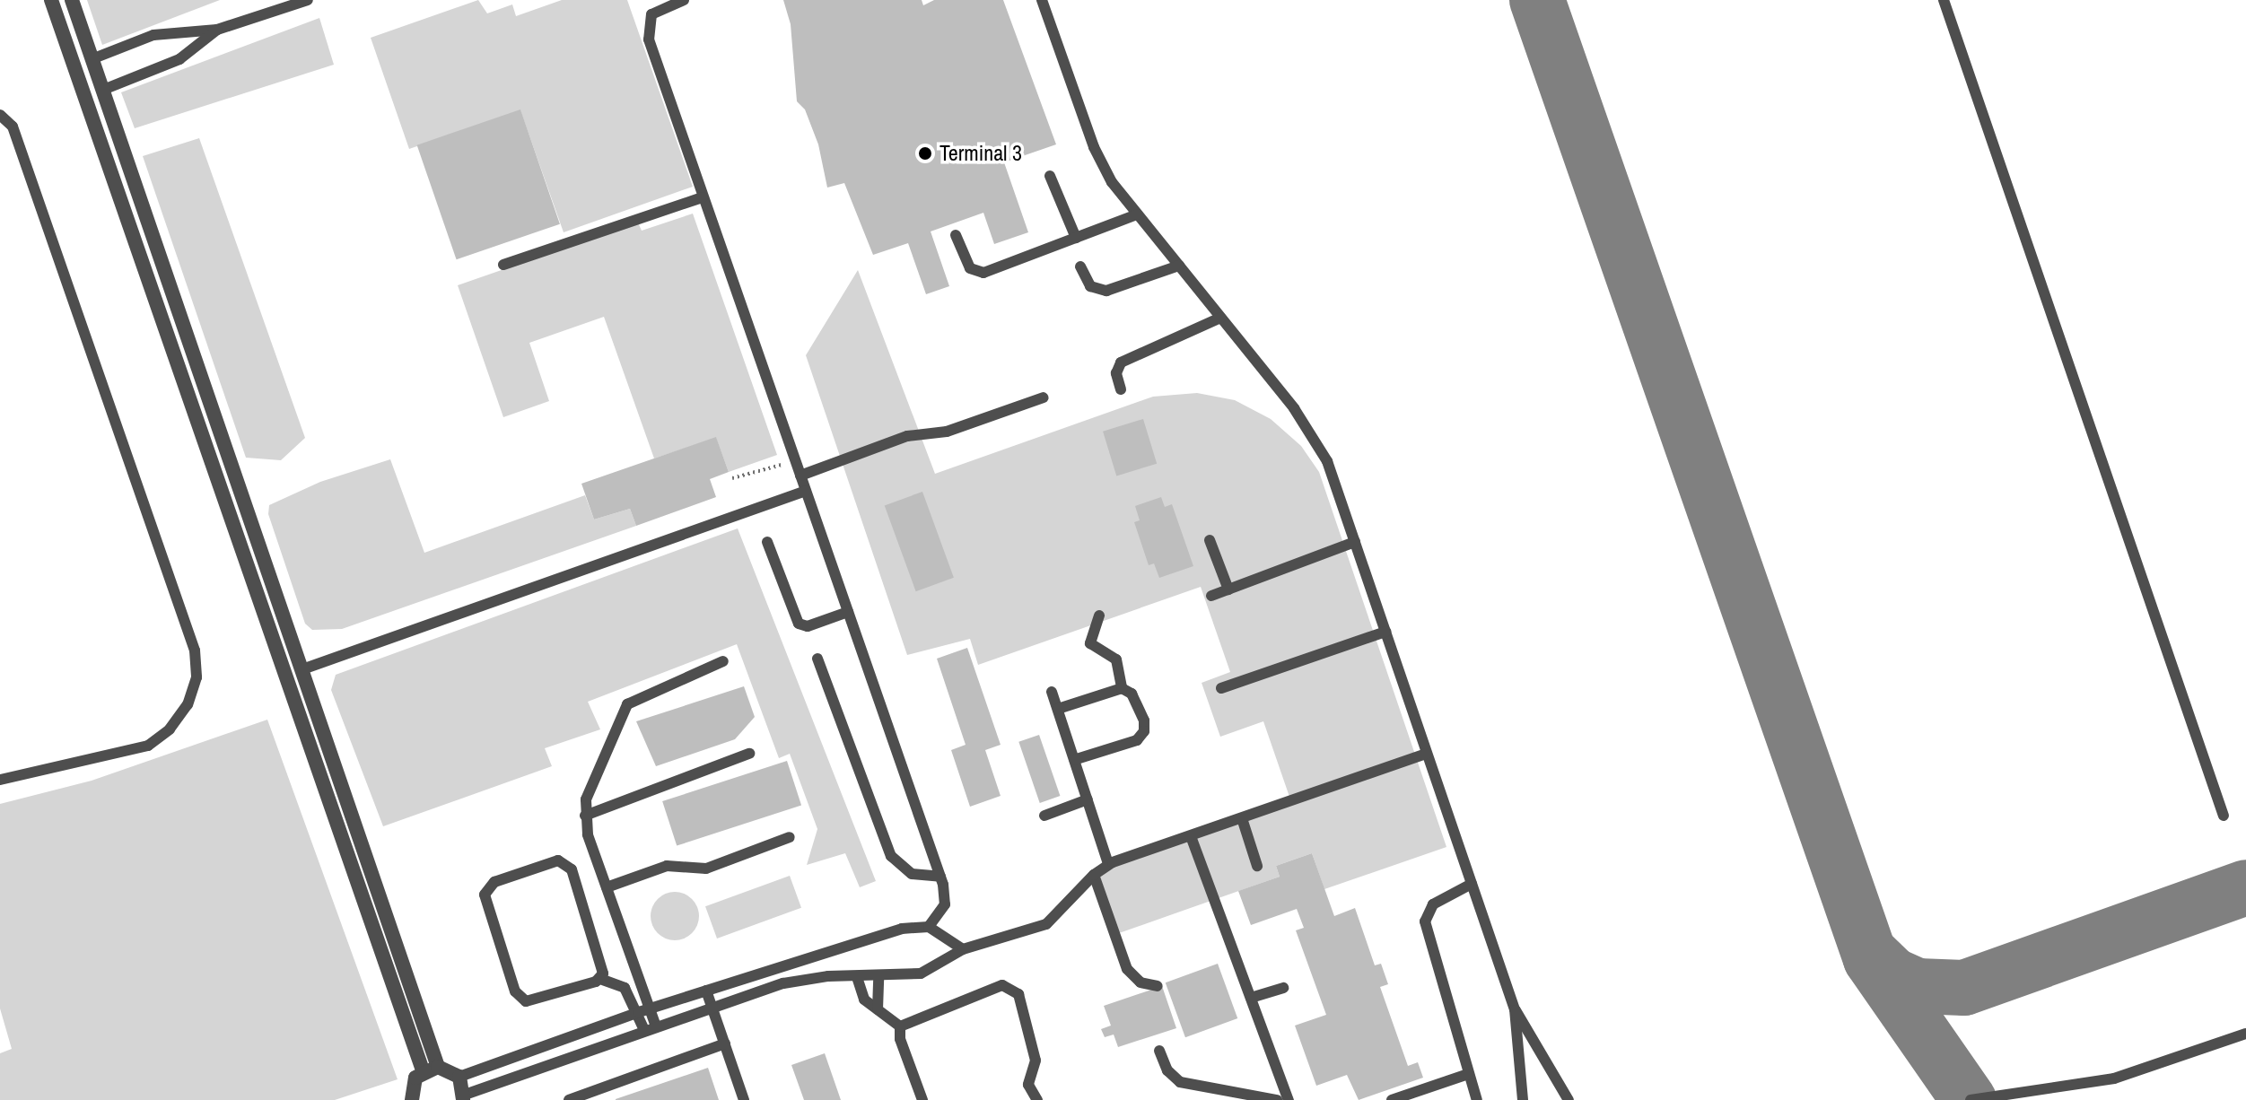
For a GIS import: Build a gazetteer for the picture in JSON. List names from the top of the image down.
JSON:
{
  "places": ["Terminal 3"]
}
